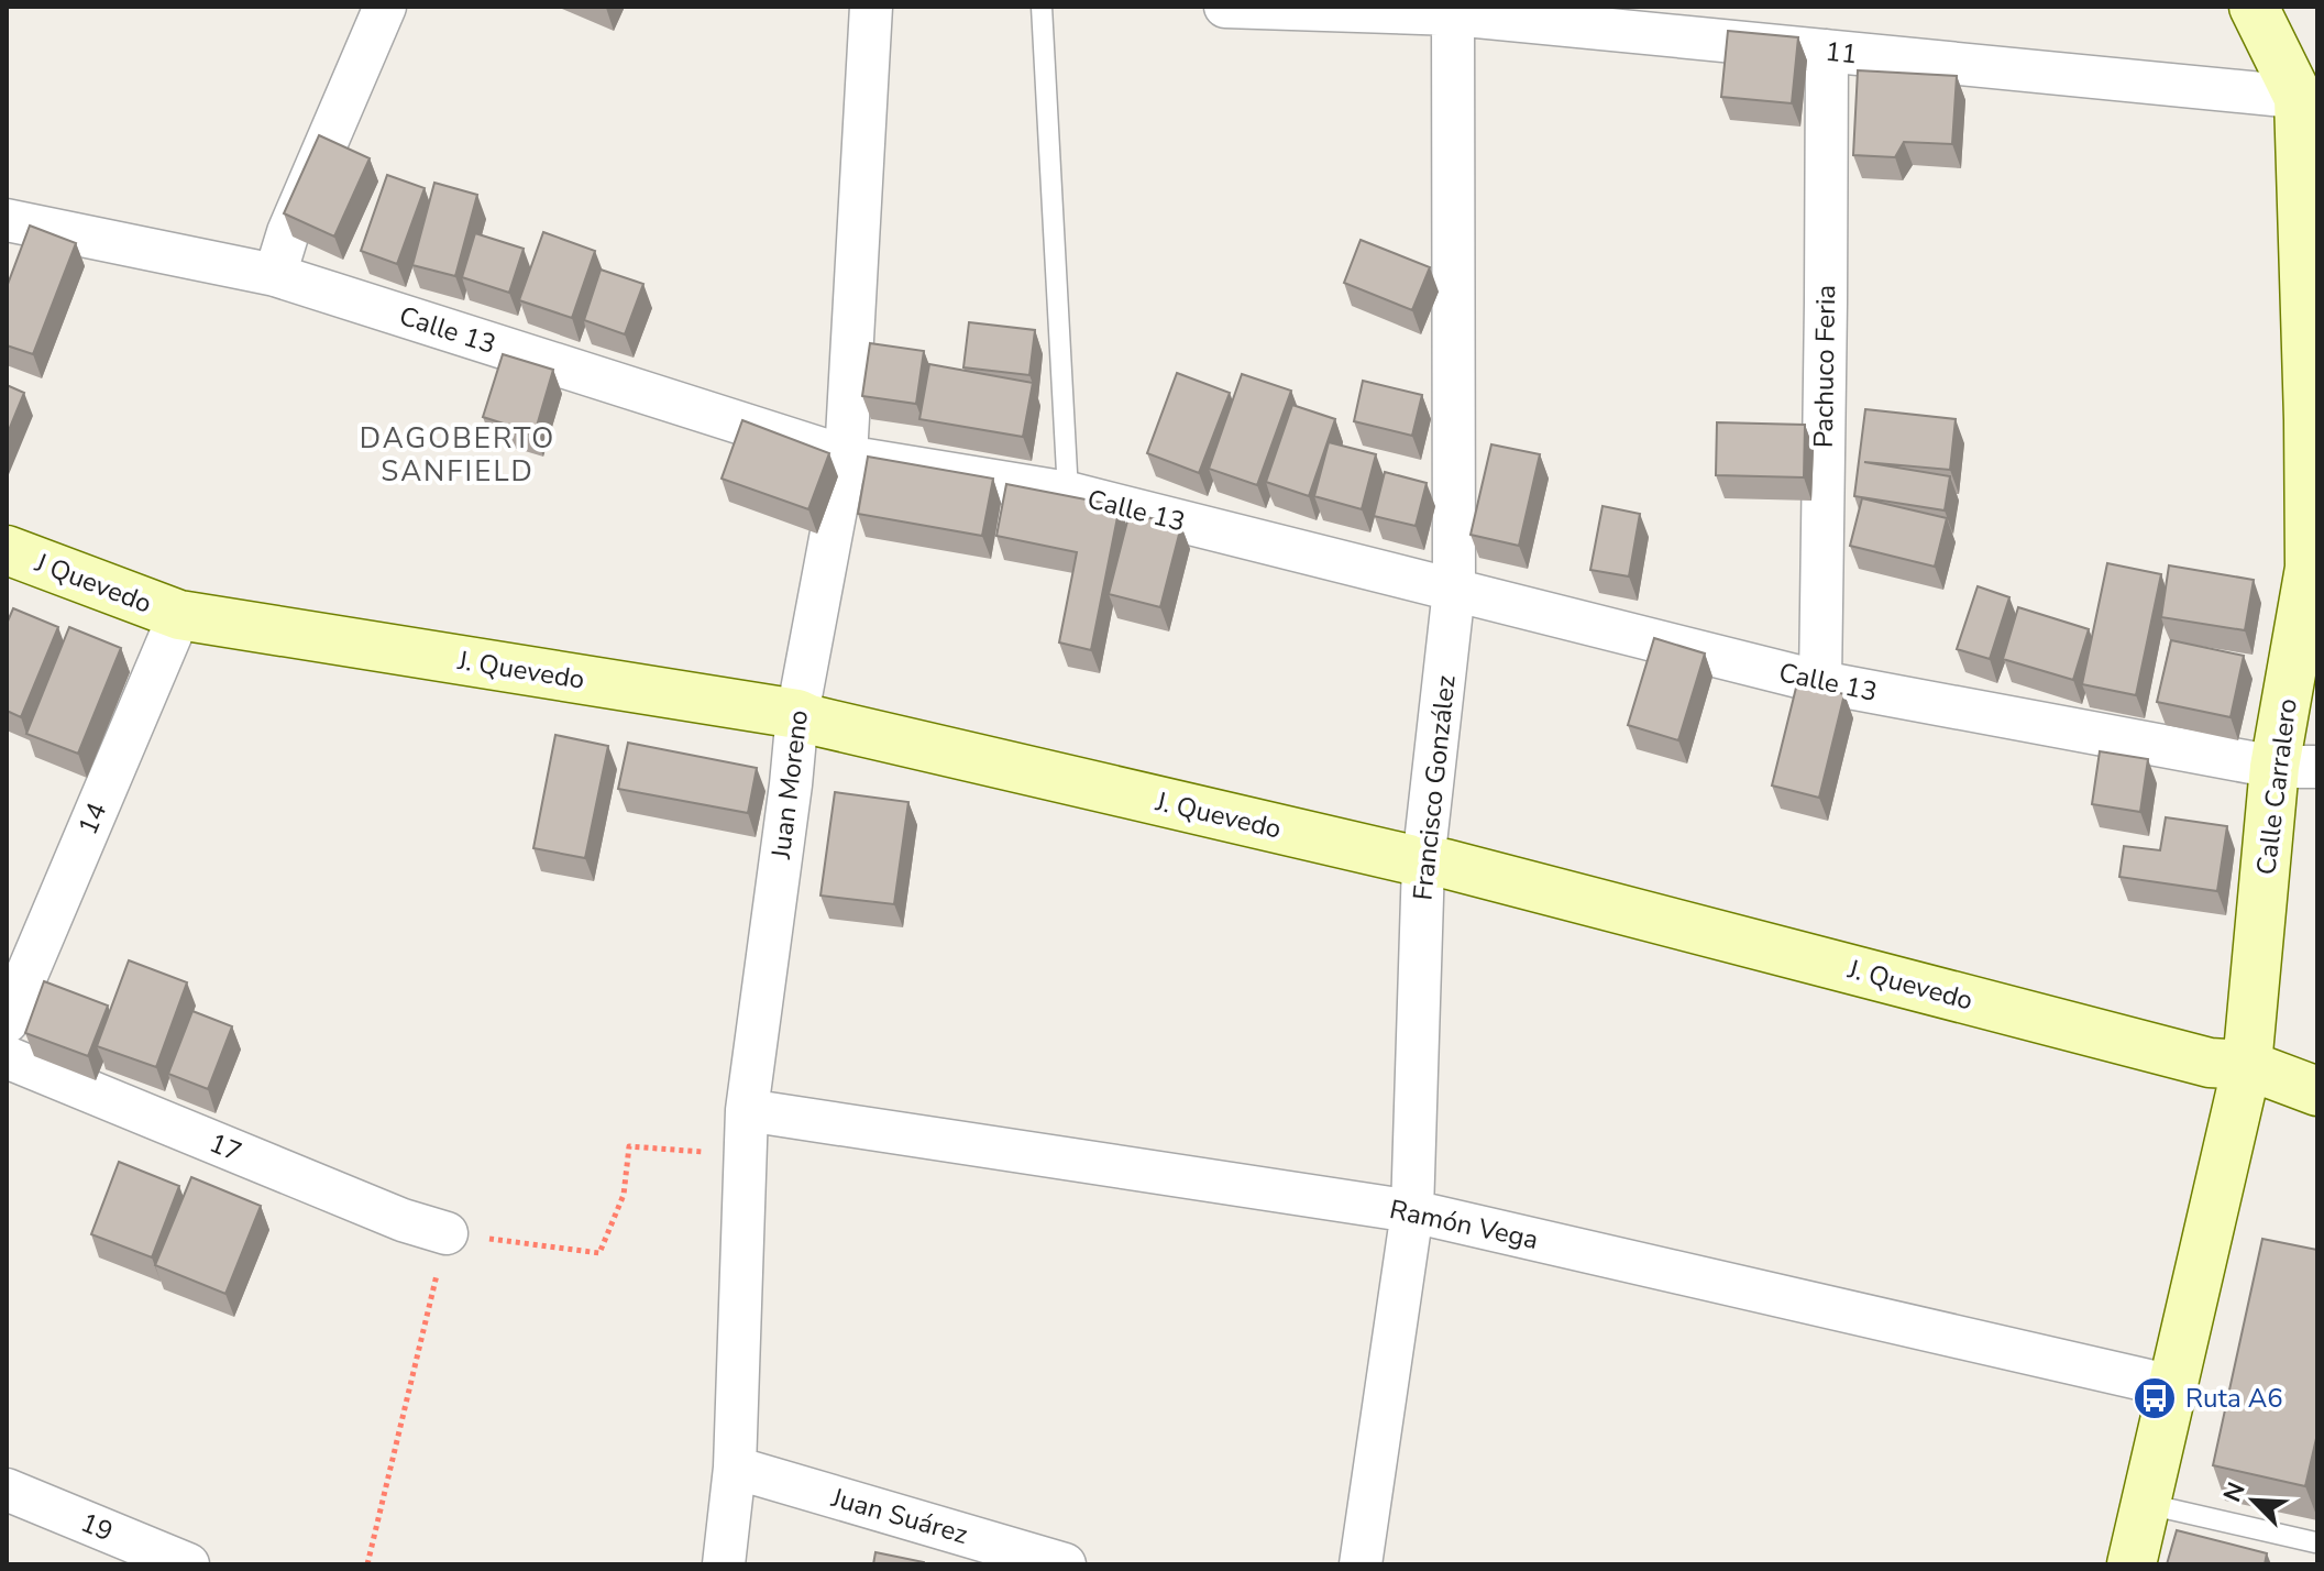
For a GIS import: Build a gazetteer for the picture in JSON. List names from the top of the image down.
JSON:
{
  "streets": {
    "street": [
      "11",
      "Calle 13",
      "Pachuco Feria",
      "J Quevedo",
      "J. Quevedo",
      "Juan Moreno",
      "Calle Carralero",
      "Francisco González",
      "14",
      "17",
      "Ramón Vega",
      "Juan Suárez",
      "19"
    ]
  },
  "crossings": [
    ["11", "Pachuco Feria"],
    ["11", "Calle Carralero"],
    ["11", "Francisco González"],
    ["Calle 13", "Pachuco Feria"],
    ["Calle 13", "Juan Moreno"],
    ["Calle 13", "Calle Carralero"],
    ["Calle 13", "Francisco González"],
    ["J Quevedo", "J. Quevedo"],
    ["J Quevedo", "14"],
    ["J. Quevedo", "Juan Moreno"],
    ["J. Quevedo", "Calle Carralero"],
    ["J. Quevedo", "Francisco González"],
    ["J. Quevedo", "14"],
    ["Juan Moreno", "Ramón Vega"],
    ["Juan Moreno", "Juan Suárez"],
    ["Calle Carralero", "Ramón Vega"],
    ["Francisco González", "Ramón Vega"]
  ],
  "districts": ["DAGOBERTO SANFIELD"],
  "places": {
    "bus stop": ["Ruta A6"]
  },
  "north": "top left"
}
